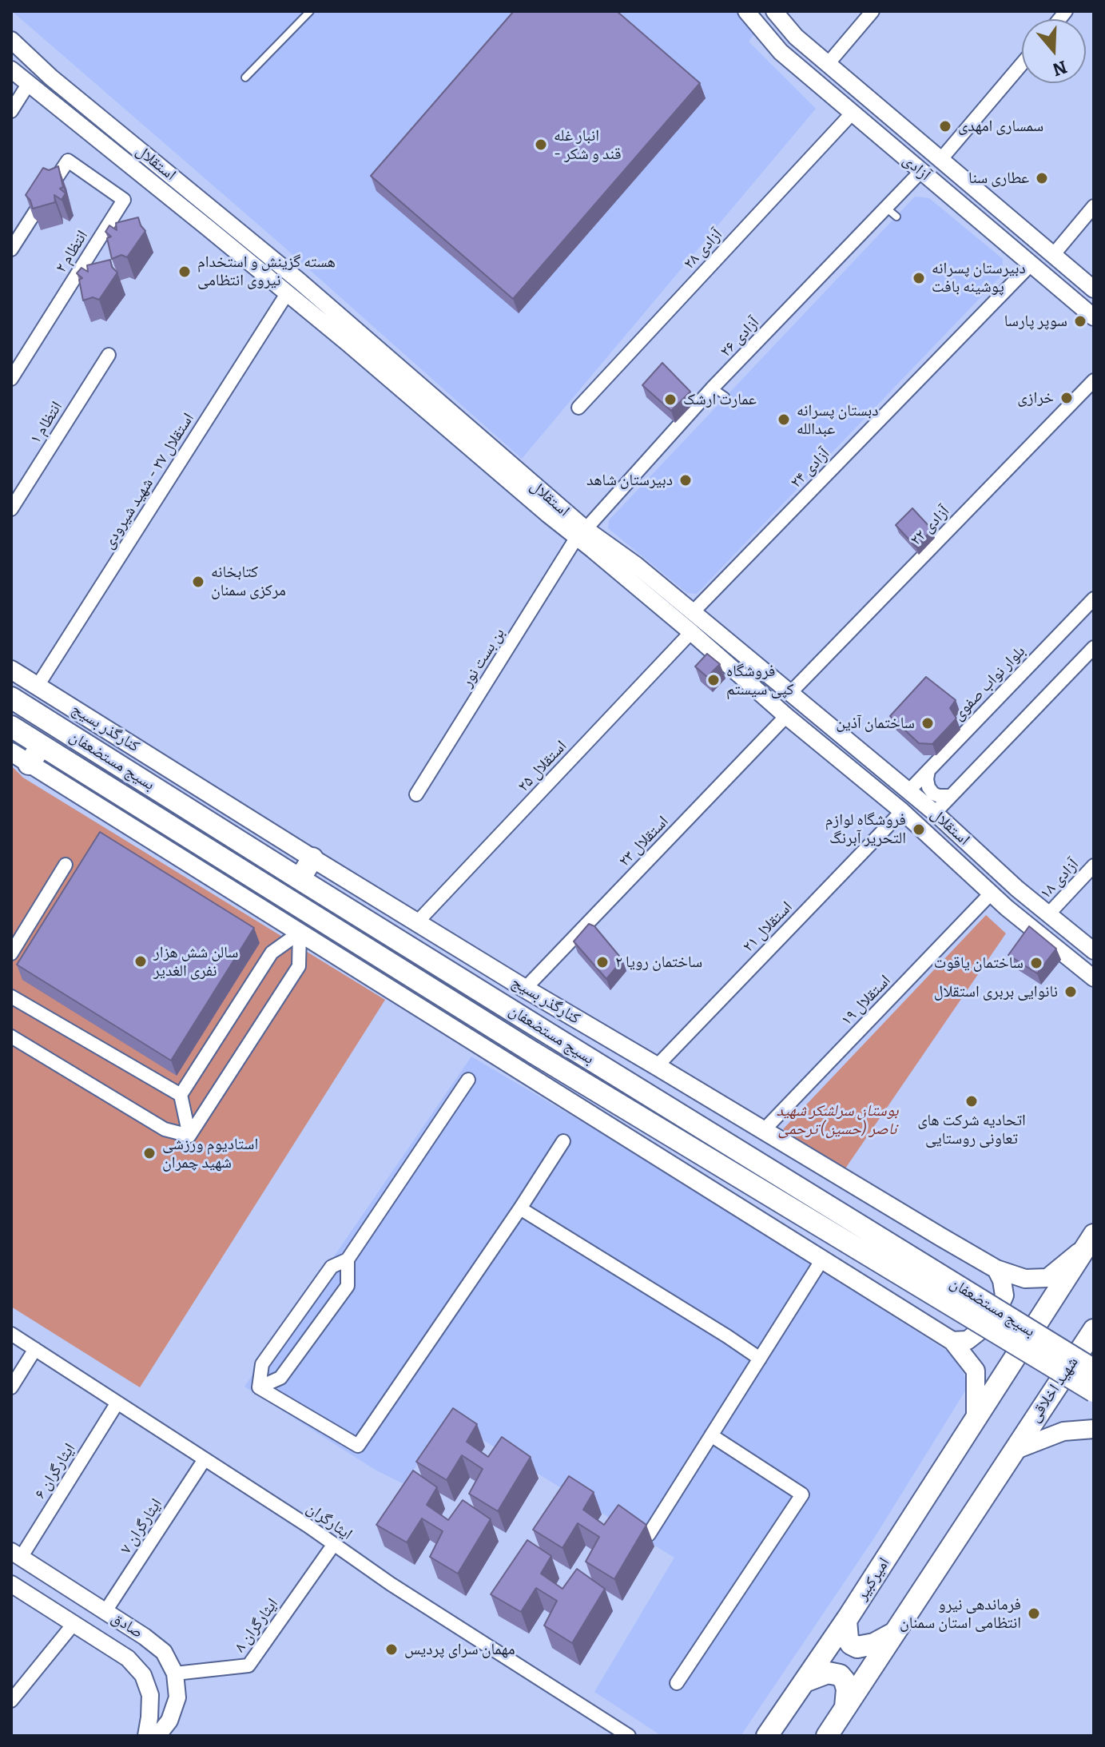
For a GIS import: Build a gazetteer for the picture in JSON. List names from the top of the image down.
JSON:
{
  "streets": {
    "main road": [
      "کنارگذر بسیج",
      "بسیج مستضعفان",
      "شهید اخلاقی",
      "امیرکبیر"
    ],
    "street": [
      "استقلال",
      "آزادی",
      "آزادی ۲۸",
      "انتظام ۲",
      "آزادی ۲۶",
      "انتظام ۱",
      "آزادی ۲۴",
      "استقلال ۲۷ - شهید شیرودی",
      "آزادی ۲۲",
      "بن بست نور",
      "بلوار نواب صفوی",
      "استقلال ۲۵",
      "استقلال ۲۳",
      "آزادی ۱۸",
      "استقلال ۲۱",
      "استقلال ۱۹",
      "ایثارگران ۶",
      "ایثارگران",
      "ایثارگران ۷",
      "صادق",
      "ایثارگران ۸"
    ]
  },
  "crossings": [
    ["استقلال", "آزادی ۲۶"],
    ["استقلال", "آزادی ۲۴"],
    ["استقلال", "استقلال ۲۷ - شهید شیرودی"],
    ["استقلال", "آزادی ۲۲"],
    ["استقلال", "بن بست نور"],
    ["استقلال", "بلوار نواب صفوی"],
    ["استقلال", "استقلال ۲۵"],
    ["استقلال", "استقلال ۲۳"],
    ["استقلال", "آزادی ۱۸"],
    ["استقلال", "استقلال ۲۱"],
    ["استقلال", "استقلال ۱۹"],
    ["آزادی", "آزادی ۲۸"],
    ["آزادی", "آزادی ۲۶"],
    ["آزادی", "آزادی ۲۴"],
    ["آزادی ۲۶", "بن بست نور"],
    ["استقلال ۲۷ - شهید شیرودی", "کنارگذر بسیج"],
    ["کنارگذر بسیج", "استقلال ۲۵"],
    ["کنارگذر بسیج", "استقلال ۲۳"],
    ["کنارگذر بسیج", "استقلال ۲۱"],
    ["کنارگذر بسیج", "استقلال ۱۹"],
    ["ایثارگران ۶", "ایثارگران"],
    ["ایثارگران ۶", "صادق"],
    ["ایثارگران", "ایثارگران ۷"],
    ["ایثارگران", "ایثارگران ۸"],
    ["ایثارگران ۷", "صادق"],
    ["صادق", "ایثارگران ۸"]
  ],
  "parks": ["بوستان سرلشکر شهید ناصر (حسین) ترحمی"],
  "places": [
    "سمساری امهدی",
    "انبار غله - قند و شکر",
    "عطاری سنا",
    "هسته گزینش و استخدام نیروی انتظامی",
    "دبیرستان پسرانه پوشینه بافت",
    "سوپر پارسا",
    "خرازی",
    "عمارت ارشک",
    "دبستان پسرانه عبدالله",
    "دبیرستان شاهد",
    "کتابخانه مرکزی سمنان",
    "فروشگاه کپی سیستم",
    "ساختمان آذین",
    "فروشگاه لوازم التحریر آبرنگ",
    "سالن شش هزار نفری الغدیر",
    "ساختمان رویا ۲",
    "ساختمان یاقوت",
    "نانوایی بربری استقلال",
    "اتحادیه شرکت های تعاونی روستایی",
    "استادیوم ورزشی شهید چمران",
    "فرماندهی نیرو انتظامی استان سمنان",
    "مهمان سرای پردیس"
  ],
  "north": "bottom"
}
